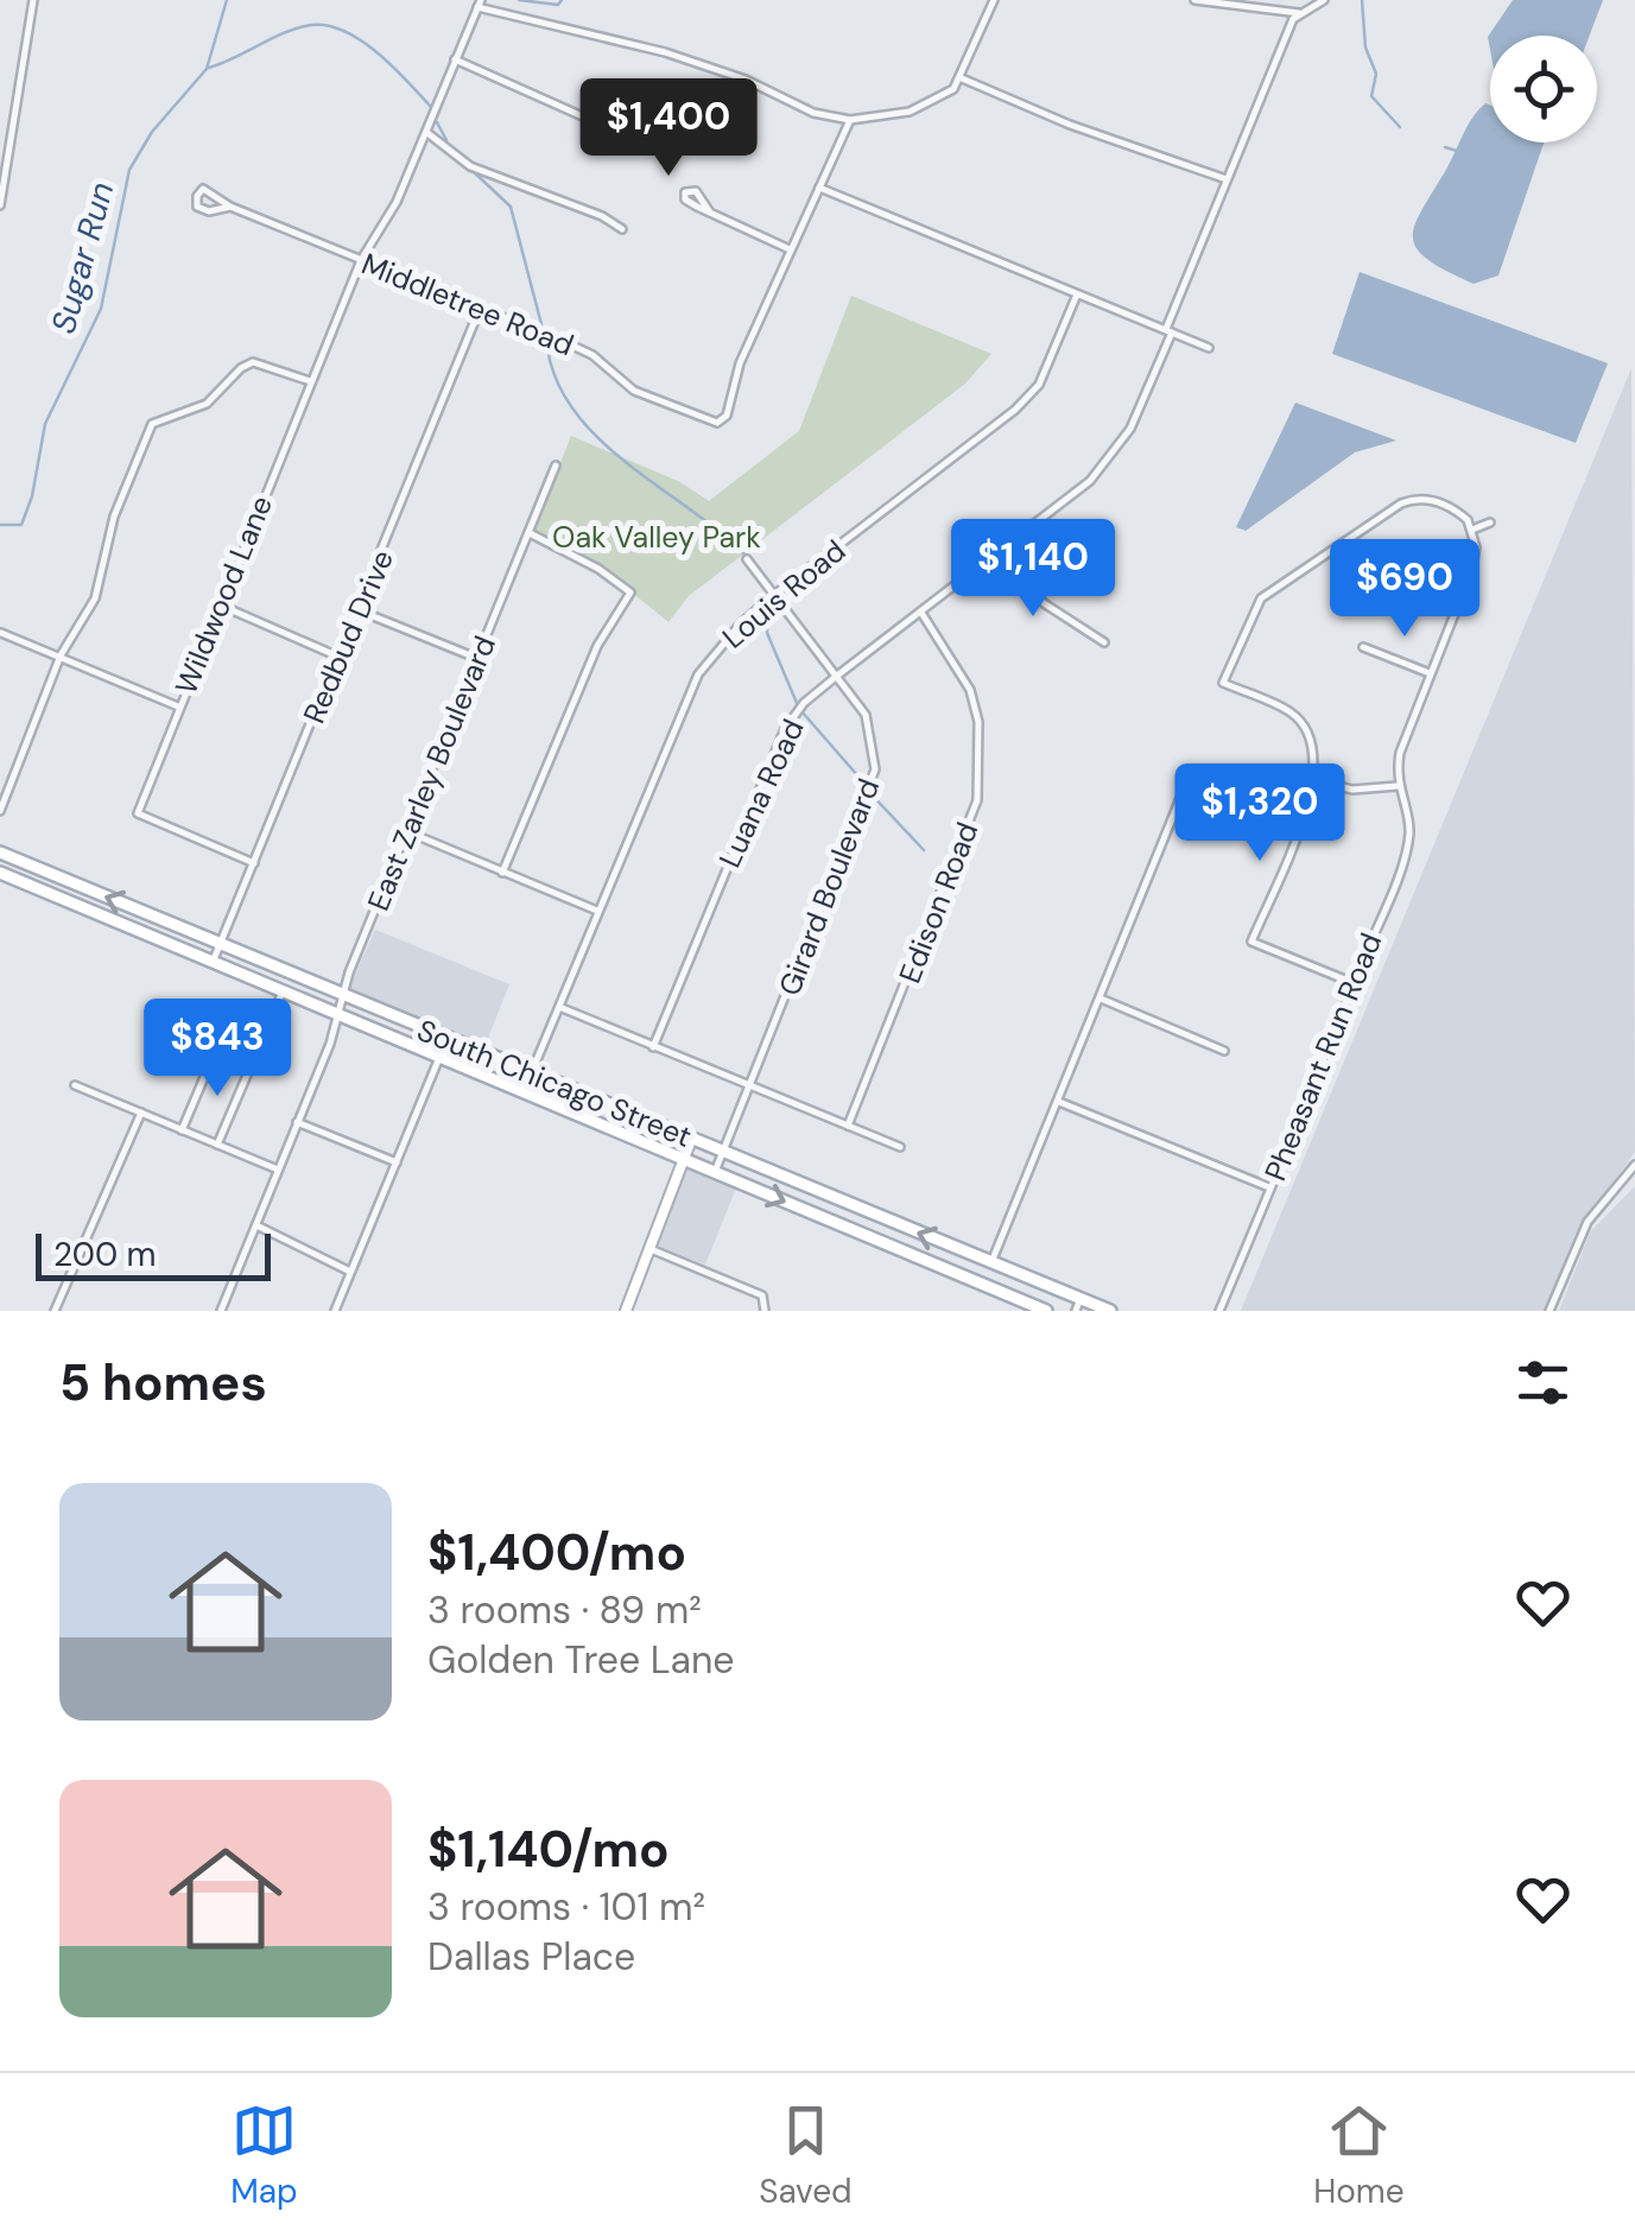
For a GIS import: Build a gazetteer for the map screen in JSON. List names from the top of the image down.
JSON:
{
  "streets": {
    "main road": ["South Chicago Street"],
    "street": [
      "Middletree Road",
      "Louis Road",
      "Wildwood Lane",
      "Redbud Drive",
      "East Zarley Boulevard",
      "Luana Road",
      "Girard Boulevard",
      "Edison Road",
      "Pheasant Run Road"
    ]
  },
  "crossings": [
    ["Middletree Road", "Wildwood Lane"],
    ["Middletree Road", "Redbud Drive"],
    ["Louis Road", "Girard Boulevard"],
    ["Louis Road", "South Chicago Street"],
    ["Wildwood Lane", "Redbud Drive"],
    ["Redbud Drive", "South Chicago Street"],
    ["East Zarley Boulevard", "South Chicago Street"],
    ["Luana Road", "Girard Boulevard"],
    ["Luana Road", "Edison Road"],
    ["Girard Boulevard", "South Chicago Street"]
  ],
  "water": ["Sugar Run"],
  "parks": ["Oak Valley Park"],
  "scale_bar": "200 m",
  "page": {
    "price": [
      "$1,400",
      "$1,140",
      "$690",
      "$1,320",
      "$843"
    ],
    "scale": "200 m",
    "heading": "5 homes",
    "list": [
      {
        "name": "$1,400/mo",
        "note": "3 rooms · 89 m² · Golden Tree Lane"
      },
      {
        "name": "$1,140/mo",
        "note": "3 rooms · 101 m² · Dallas Place"
      }
    ],
    "tabs": ["Map", "Saved", "Home"]
  }
}
